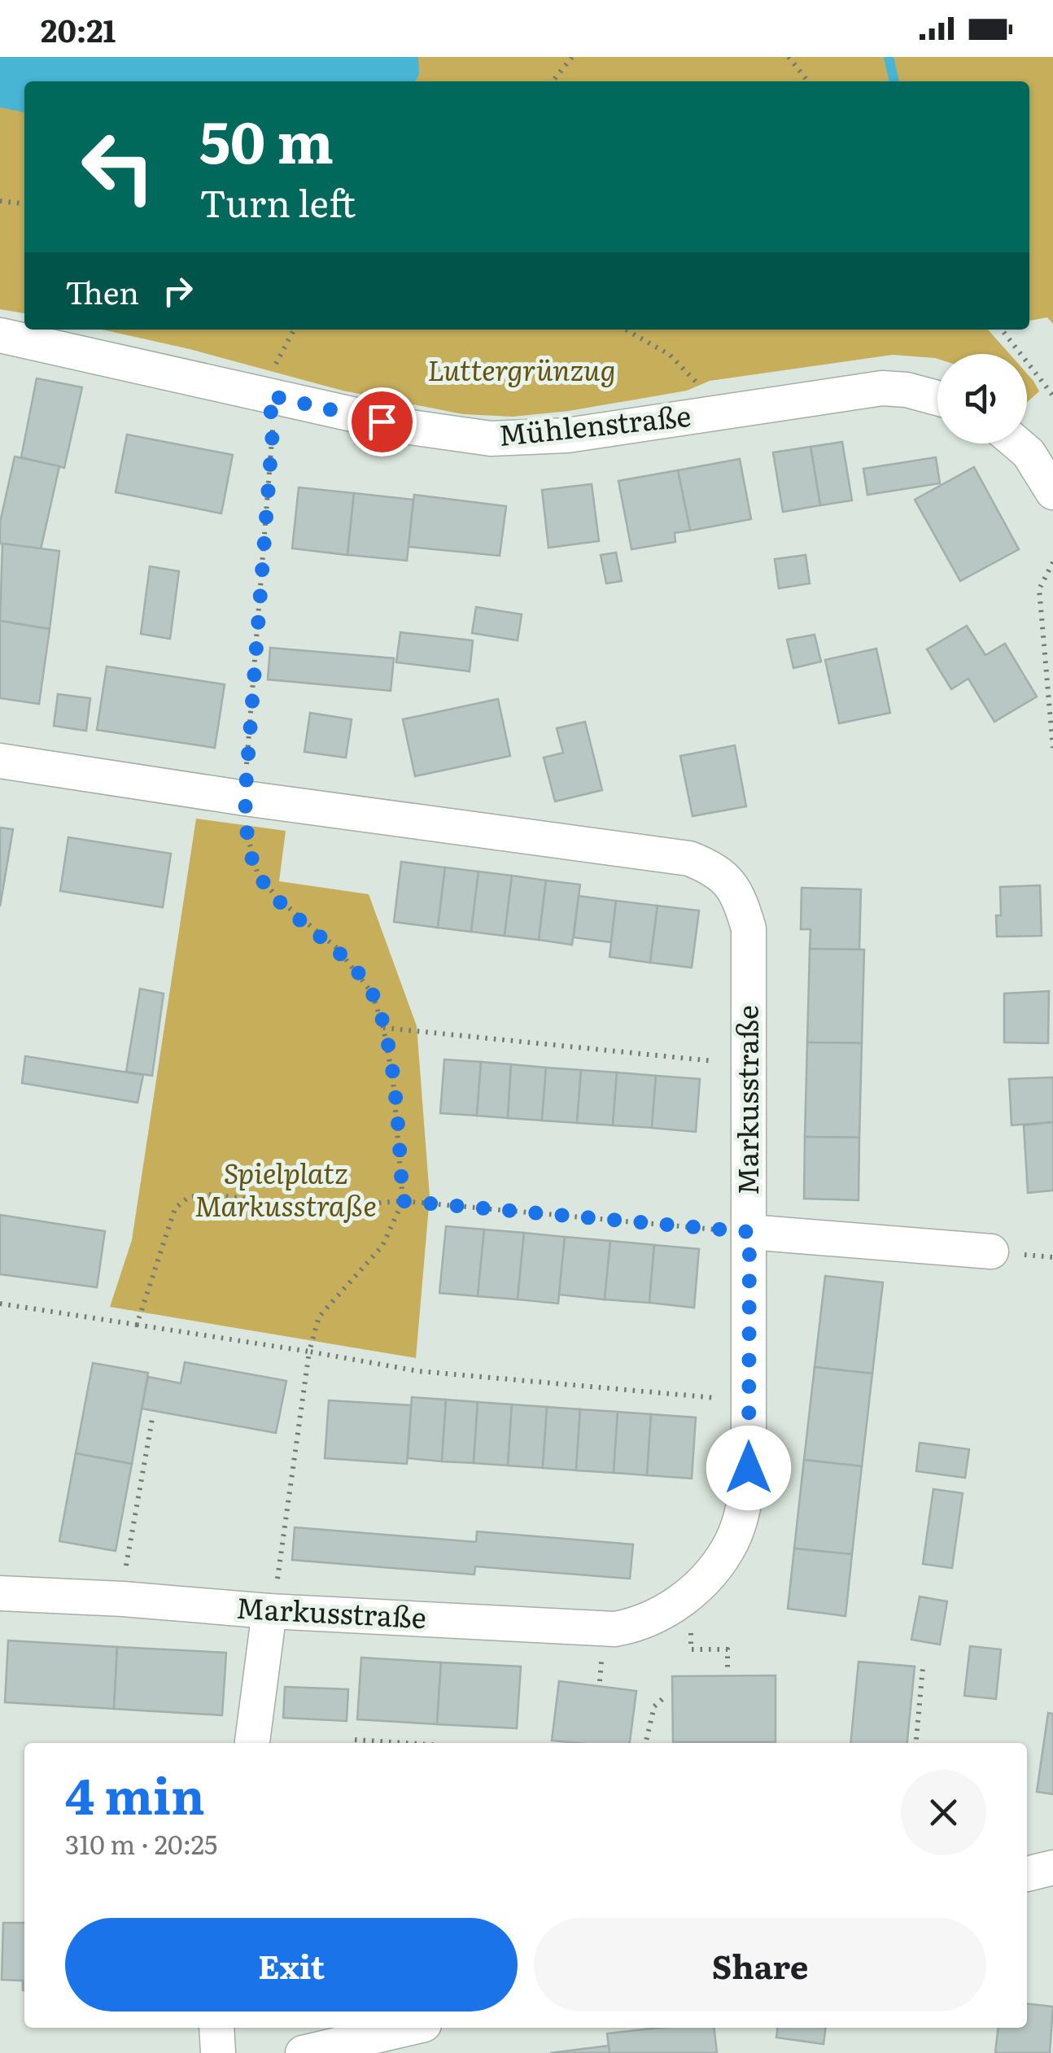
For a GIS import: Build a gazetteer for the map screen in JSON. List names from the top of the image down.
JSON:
{
  "streets": {
    "street": ["Mühlenstraße", "Markusstraße"]
  },
  "parks": ["Luttergrünzug", "Spielplatz Markusstraße"],
  "page": {
    "status": "20:21",
    "turn": ["50 m", "Turn left"],
    "then": "Then",
    "heading": ["4 min", "310 m · 20:25"],
    "buttons": ["Exit", "Share"]
  }
}
